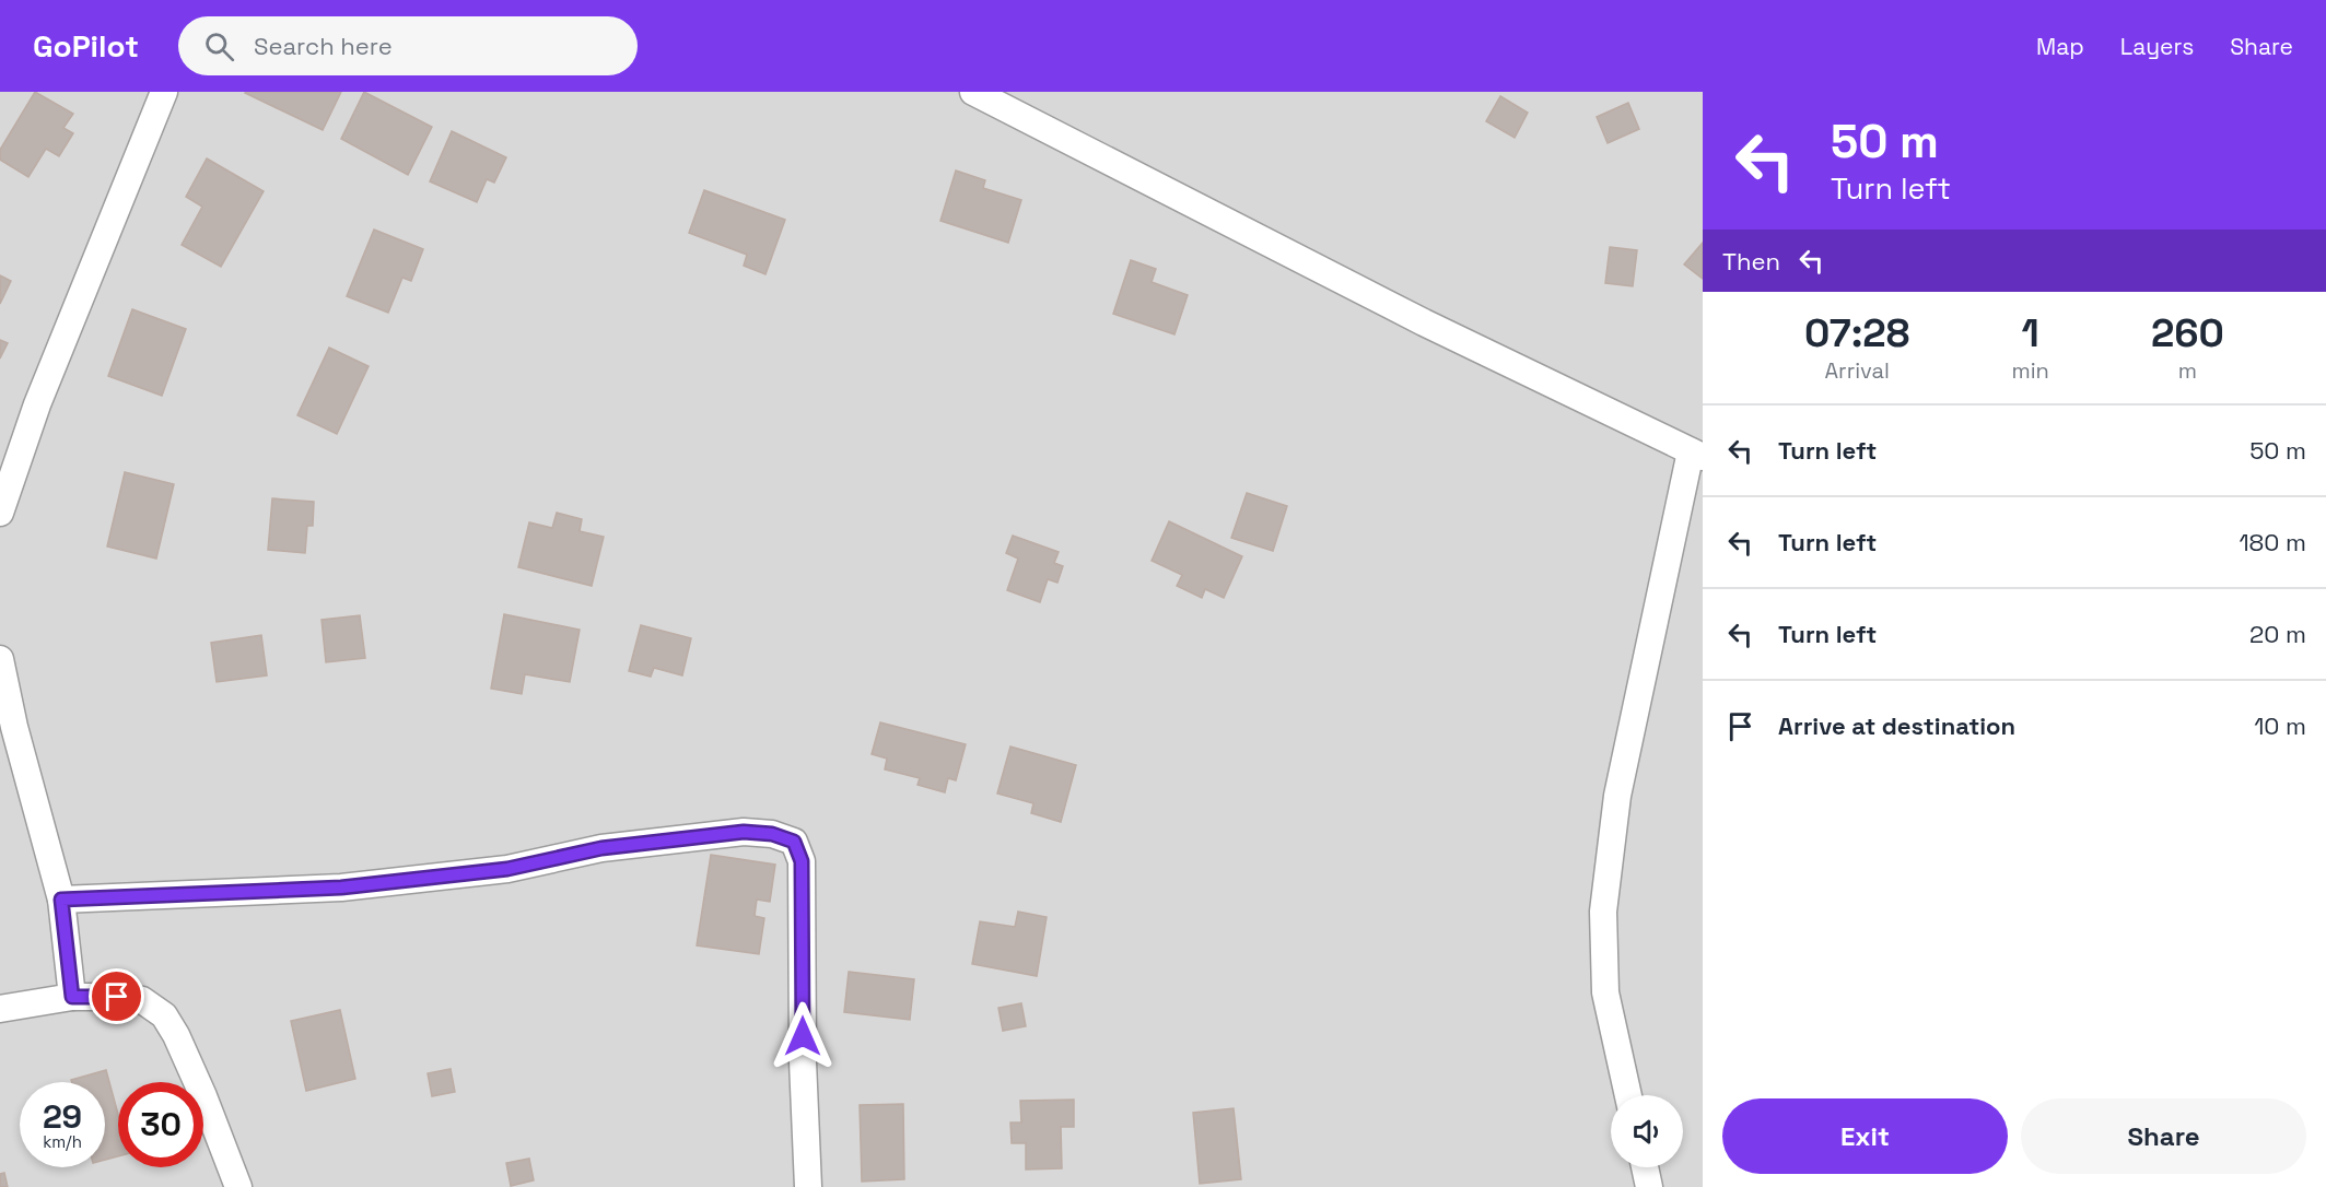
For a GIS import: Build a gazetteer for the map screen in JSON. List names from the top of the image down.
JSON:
{
  "page": {
    "header": "GoPilot",
    "search": "Search here",
    "nav": ["Map", "Layers", "Share"],
    "turn": ["50 m", "Turn left"],
    "then": "Then",
    "eta": [
      "07:28",
      "Arrival",
      "1",
      "min",
      "260",
      "m"
    ],
    "list": [
      {
        "name": "Turn left",
        "value": "50 m"
      },
      {
        "name": "Turn left",
        "value": "180 m"
      },
      {
        "name": "Turn left",
        "value": "20 m"
      },
      {
        "name": "Arrive at destination",
        "value": "10 m"
      }
    ],
    "speed": "29 km/h",
    "limit": "30",
    "buttons": ["Exit", "Share"]
  }
}
